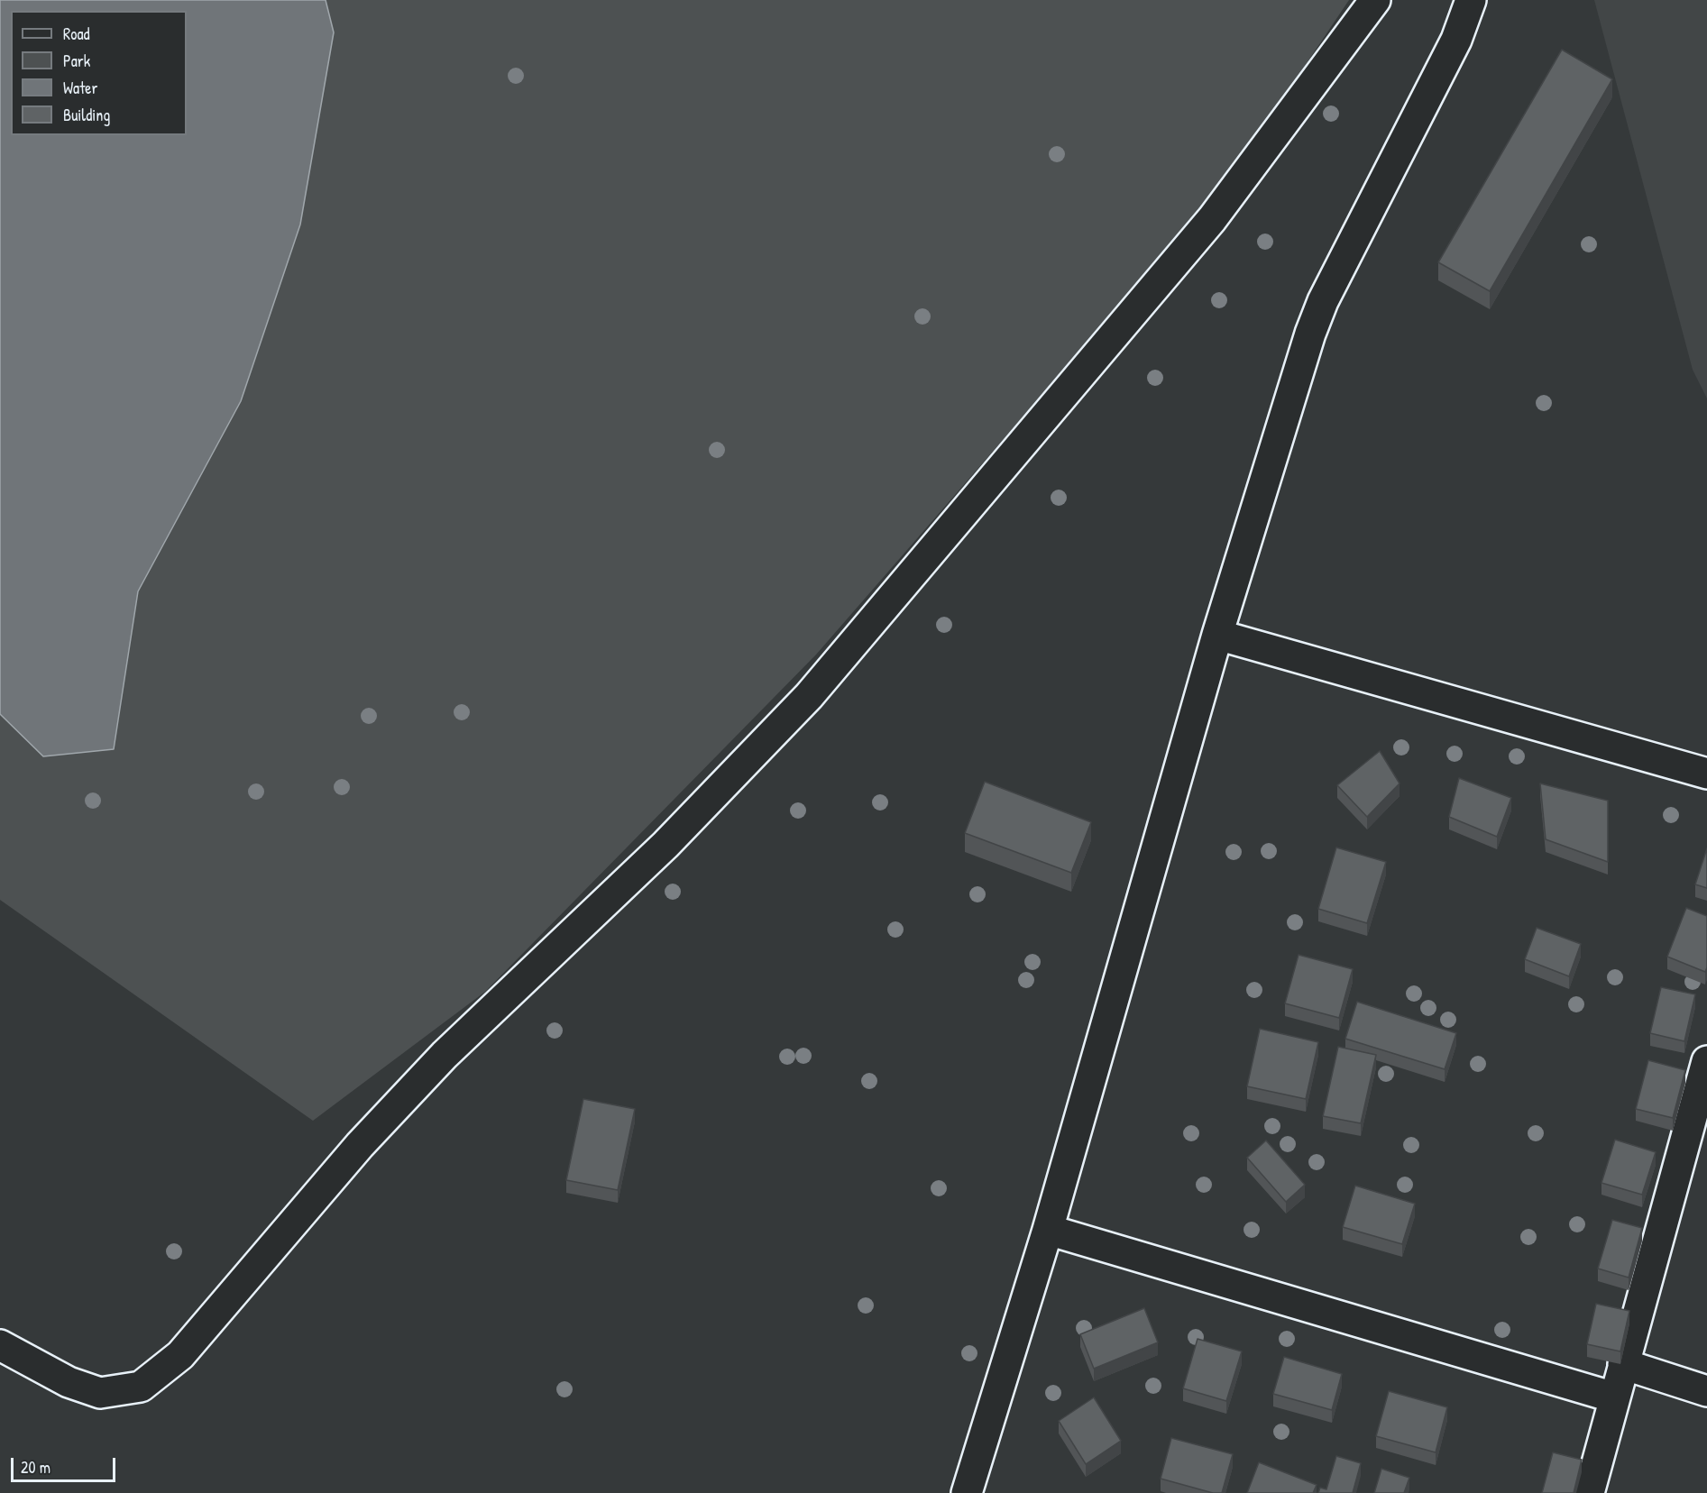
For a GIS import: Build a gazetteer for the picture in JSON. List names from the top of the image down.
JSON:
{
  "legend": [
    "Road",
    "Park",
    "Water",
    "Building"
  ],
  "scale_bar": "20 m"
}
